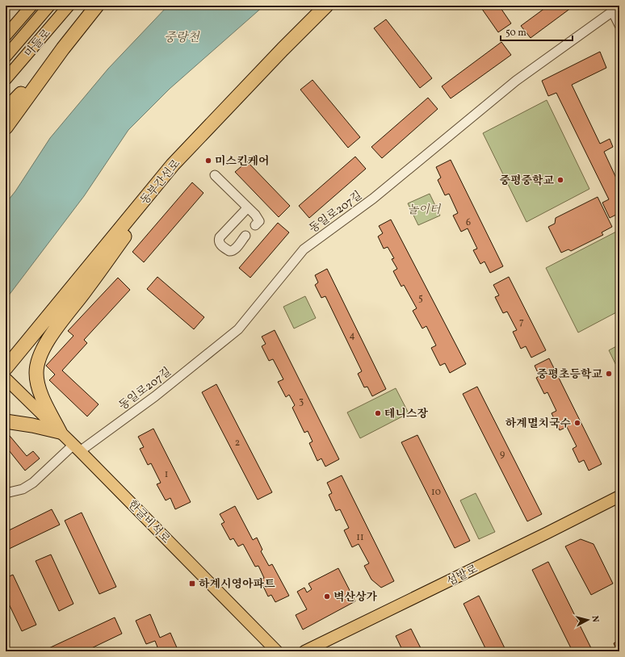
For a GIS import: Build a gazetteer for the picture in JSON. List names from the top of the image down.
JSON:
{
  "streets": {
    "highway": ["동부간선로"],
    "main road": ["마들로", "한글비석로", "섬밭로"],
    "street": ["동일로207길"]
  },
  "crossings": [
    ["동일로207길", "한글비석로"]
  ],
  "water": ["중랑천"],
  "parks": ["놀이터"],
  "places": {
    "other": [
      "미스킨케어",
      "중평중학교",
      "중평초등학교",
      "테니스장",
      "하계멸치국수",
      "벽산상가"
    ],
    "transit": ["하계시영아파트"]
  },
  "house_numbers": [
    "6",
    "5",
    "7",
    "4",
    "3",
    "2",
    "9",
    "1",
    "10",
    "11"
  ],
  "scale_bar": "50 m",
  "north": "right"
}
